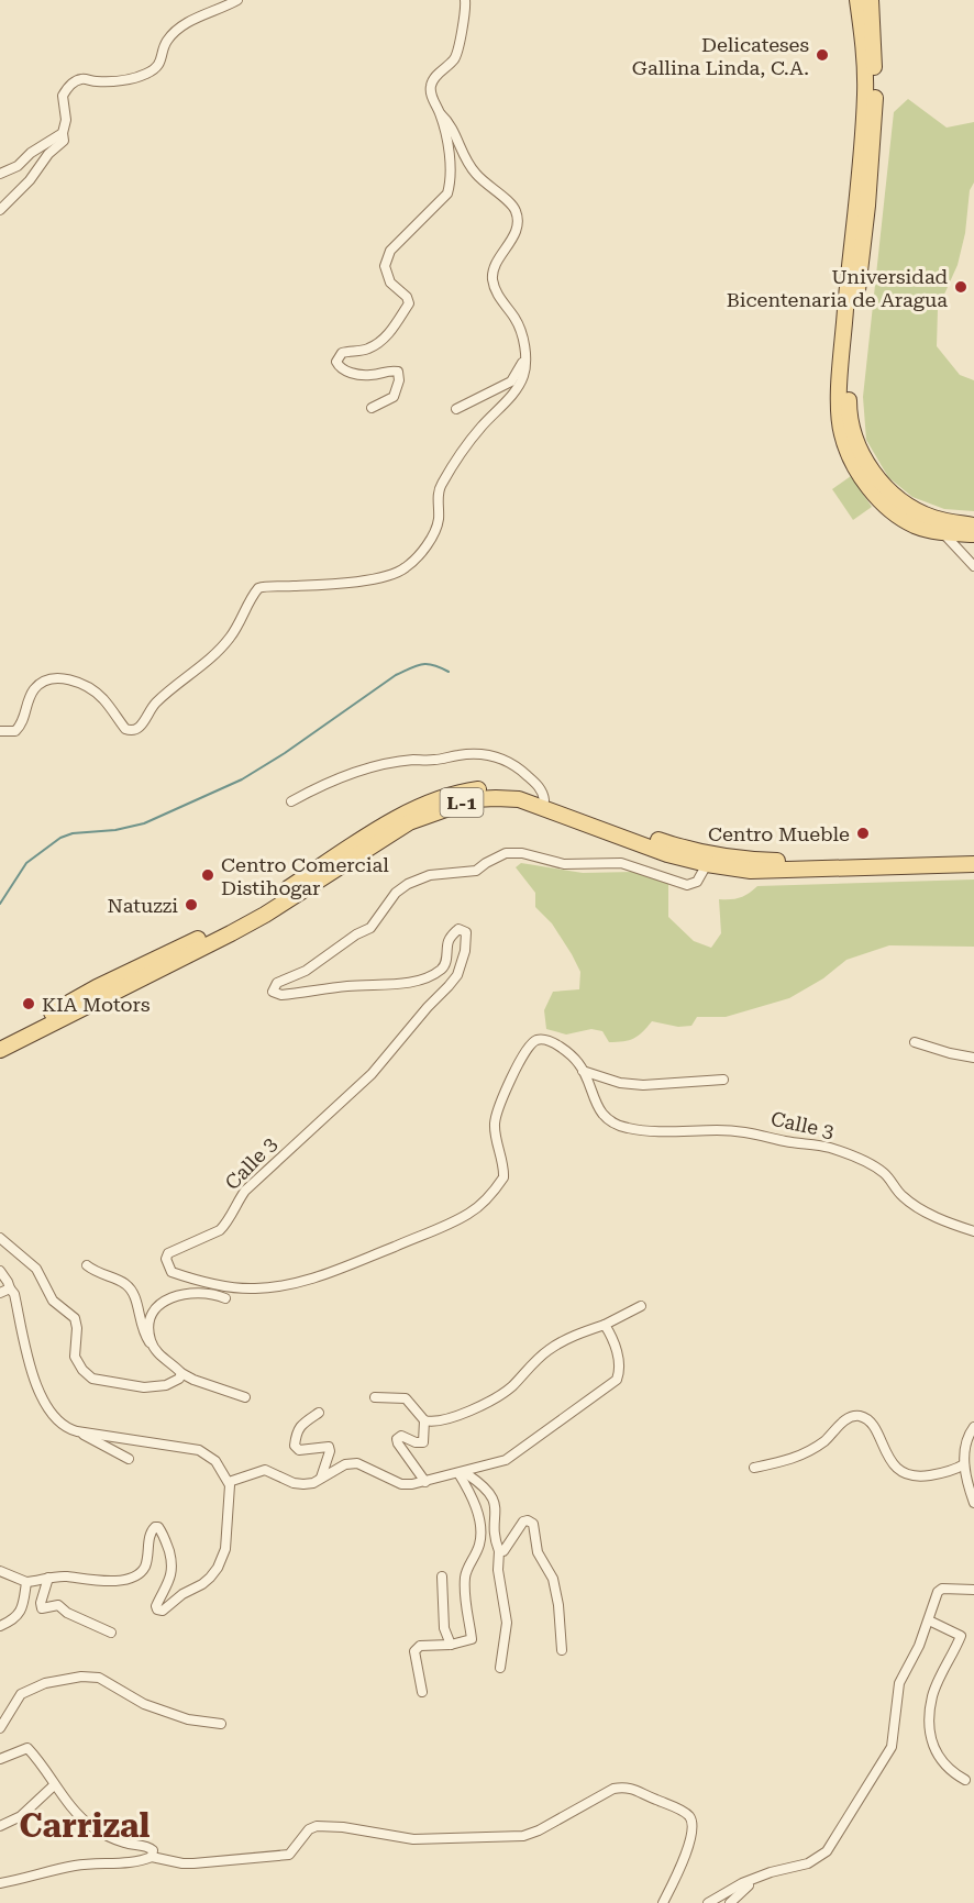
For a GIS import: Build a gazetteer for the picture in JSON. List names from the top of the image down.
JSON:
{
  "streets": {
    "main road": ["L-1"],
    "street": ["Calle 3"]
  },
  "crossings": [
    ["L-1", "Calle 3"]
  ],
  "districts": ["Carrizal"],
  "places": [
    "Delicateses Gallina Linda, C.A.",
    "Universidad Bicentenaria de Aragua",
    "Centro Mueble",
    "Centro Comercial Distihogar",
    "Natuzzi",
    "KIA Motors"
  ]
}
